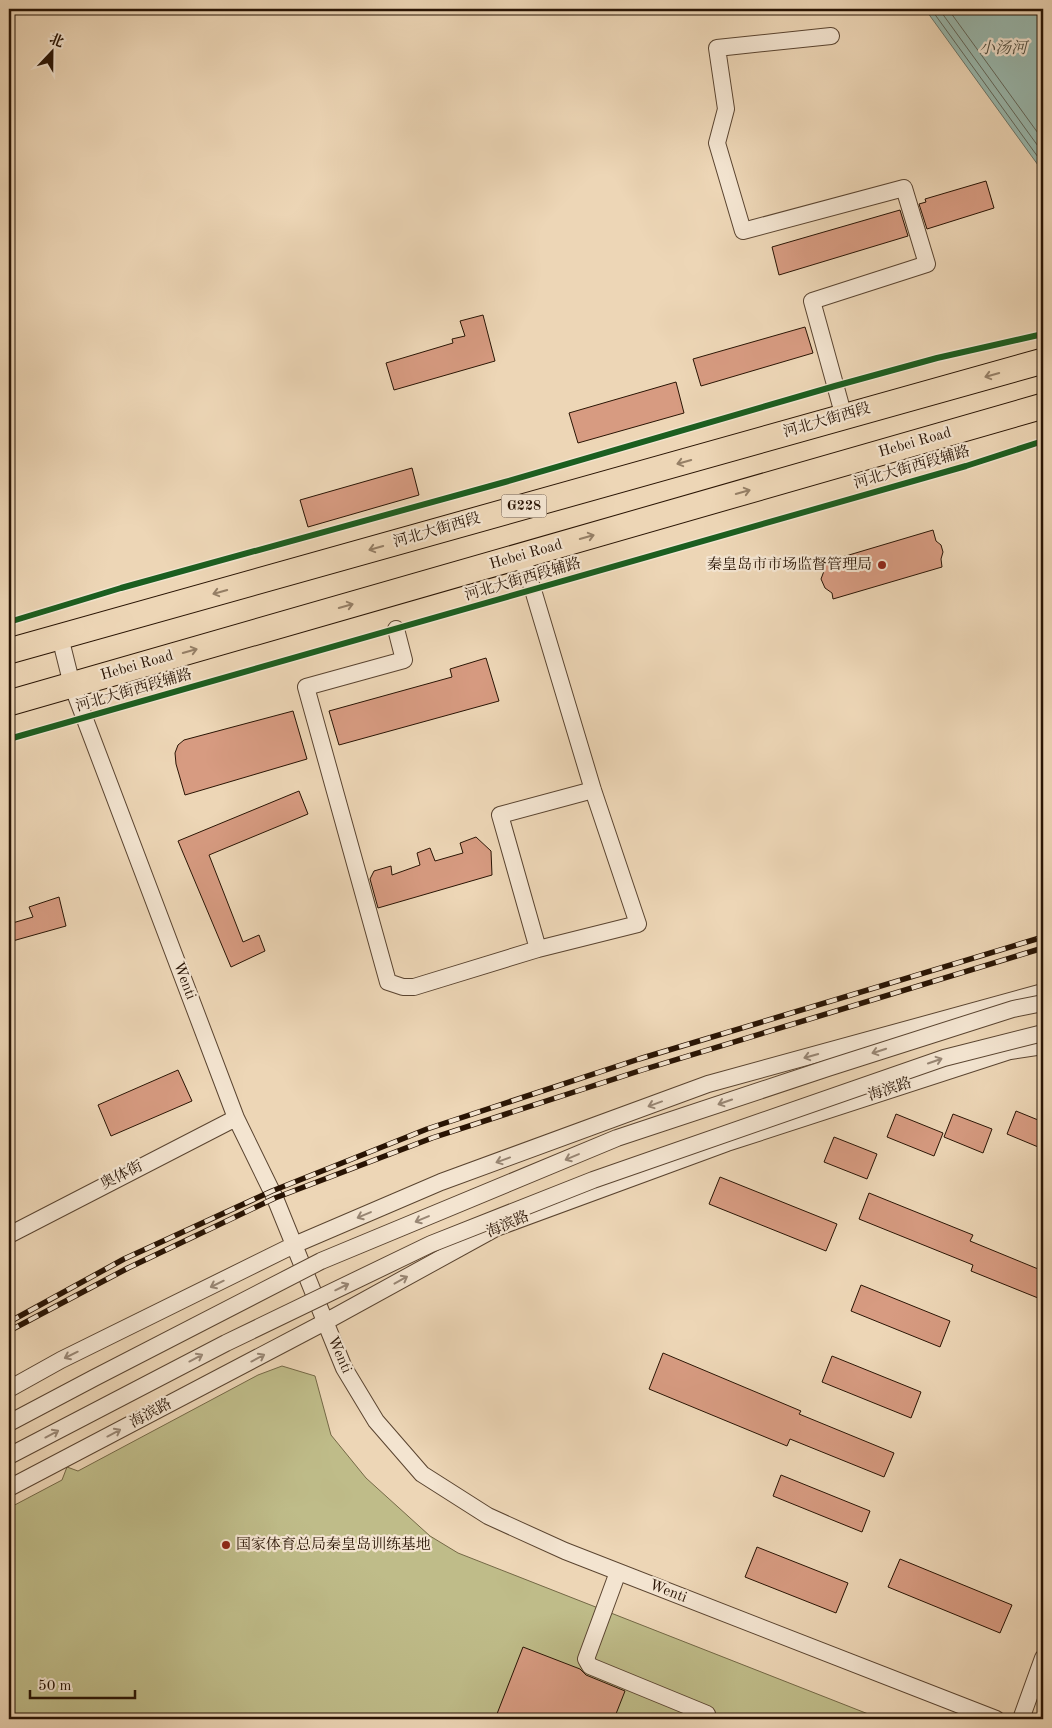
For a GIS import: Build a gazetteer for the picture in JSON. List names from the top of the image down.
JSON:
{
  "streets": {
    "highway": ["河北大街西段", "Hebei Road", "G228"],
    "street": ["Wenti", "海滨路", "奥体街"],
    "cycle path": ["河北大街西段辅路"]
  },
  "crossings": [
    ["河北大街西段", "Wenti"],
    ["Hebei Road", "Wenti"],
    ["Wenti", "海滨路"],
    ["Wenti", "奥体街"]
  ],
  "one_way": ["河北大街西段", "Hebei Road"],
  "water": ["小汤河"],
  "places": ["秦皇岛市市场监督管理局", "国家体育总局秦皇岛训练基地"],
  "scale_bar": "50 m",
  "north": "top"
}
